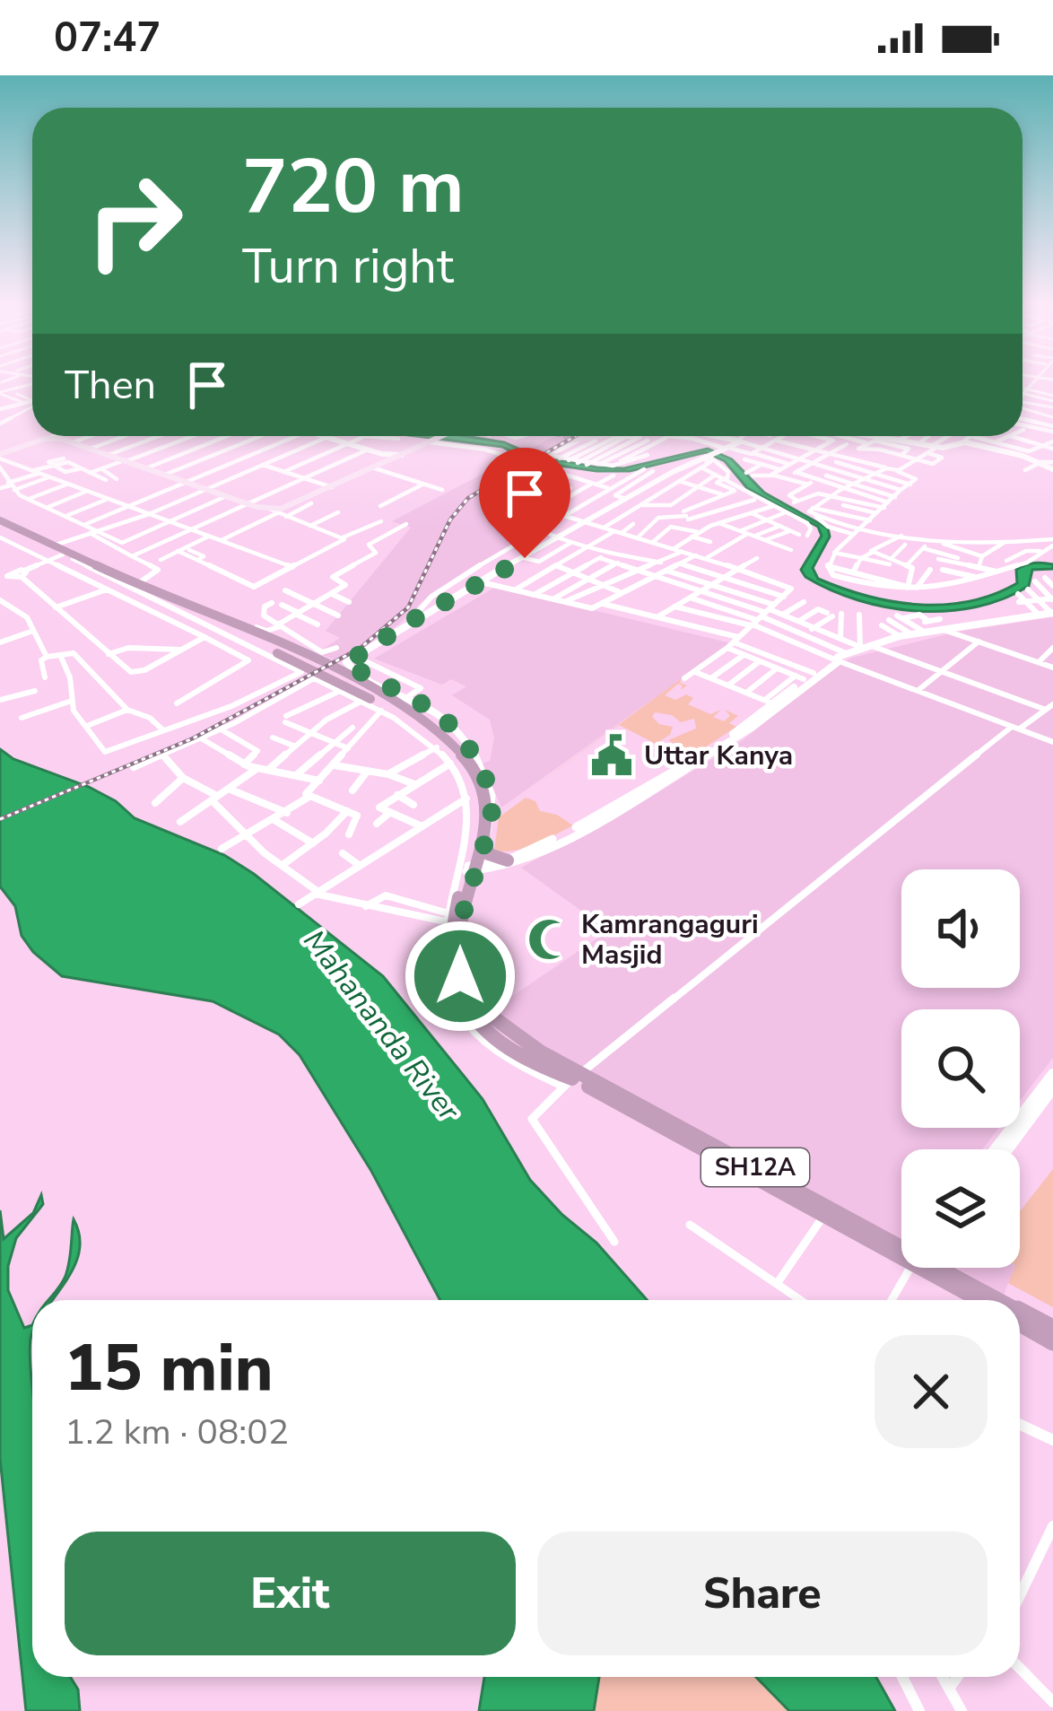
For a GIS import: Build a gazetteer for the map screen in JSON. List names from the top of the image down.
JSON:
{
  "streets": {
    "main road": ["SH12A"]
  },
  "water": ["Mahananda River"],
  "places": {
    "public building": ["Uttar Kanya"],
    "mosque": ["Kamrangaguri Masjid"]
  },
  "page": {
    "status": "07:47",
    "turn": ["720 m", "Turn right"],
    "then": "Then",
    "heading": ["15 min", "1.2 km · 08:02"],
    "buttons": ["Exit", "Share"]
  }
}
